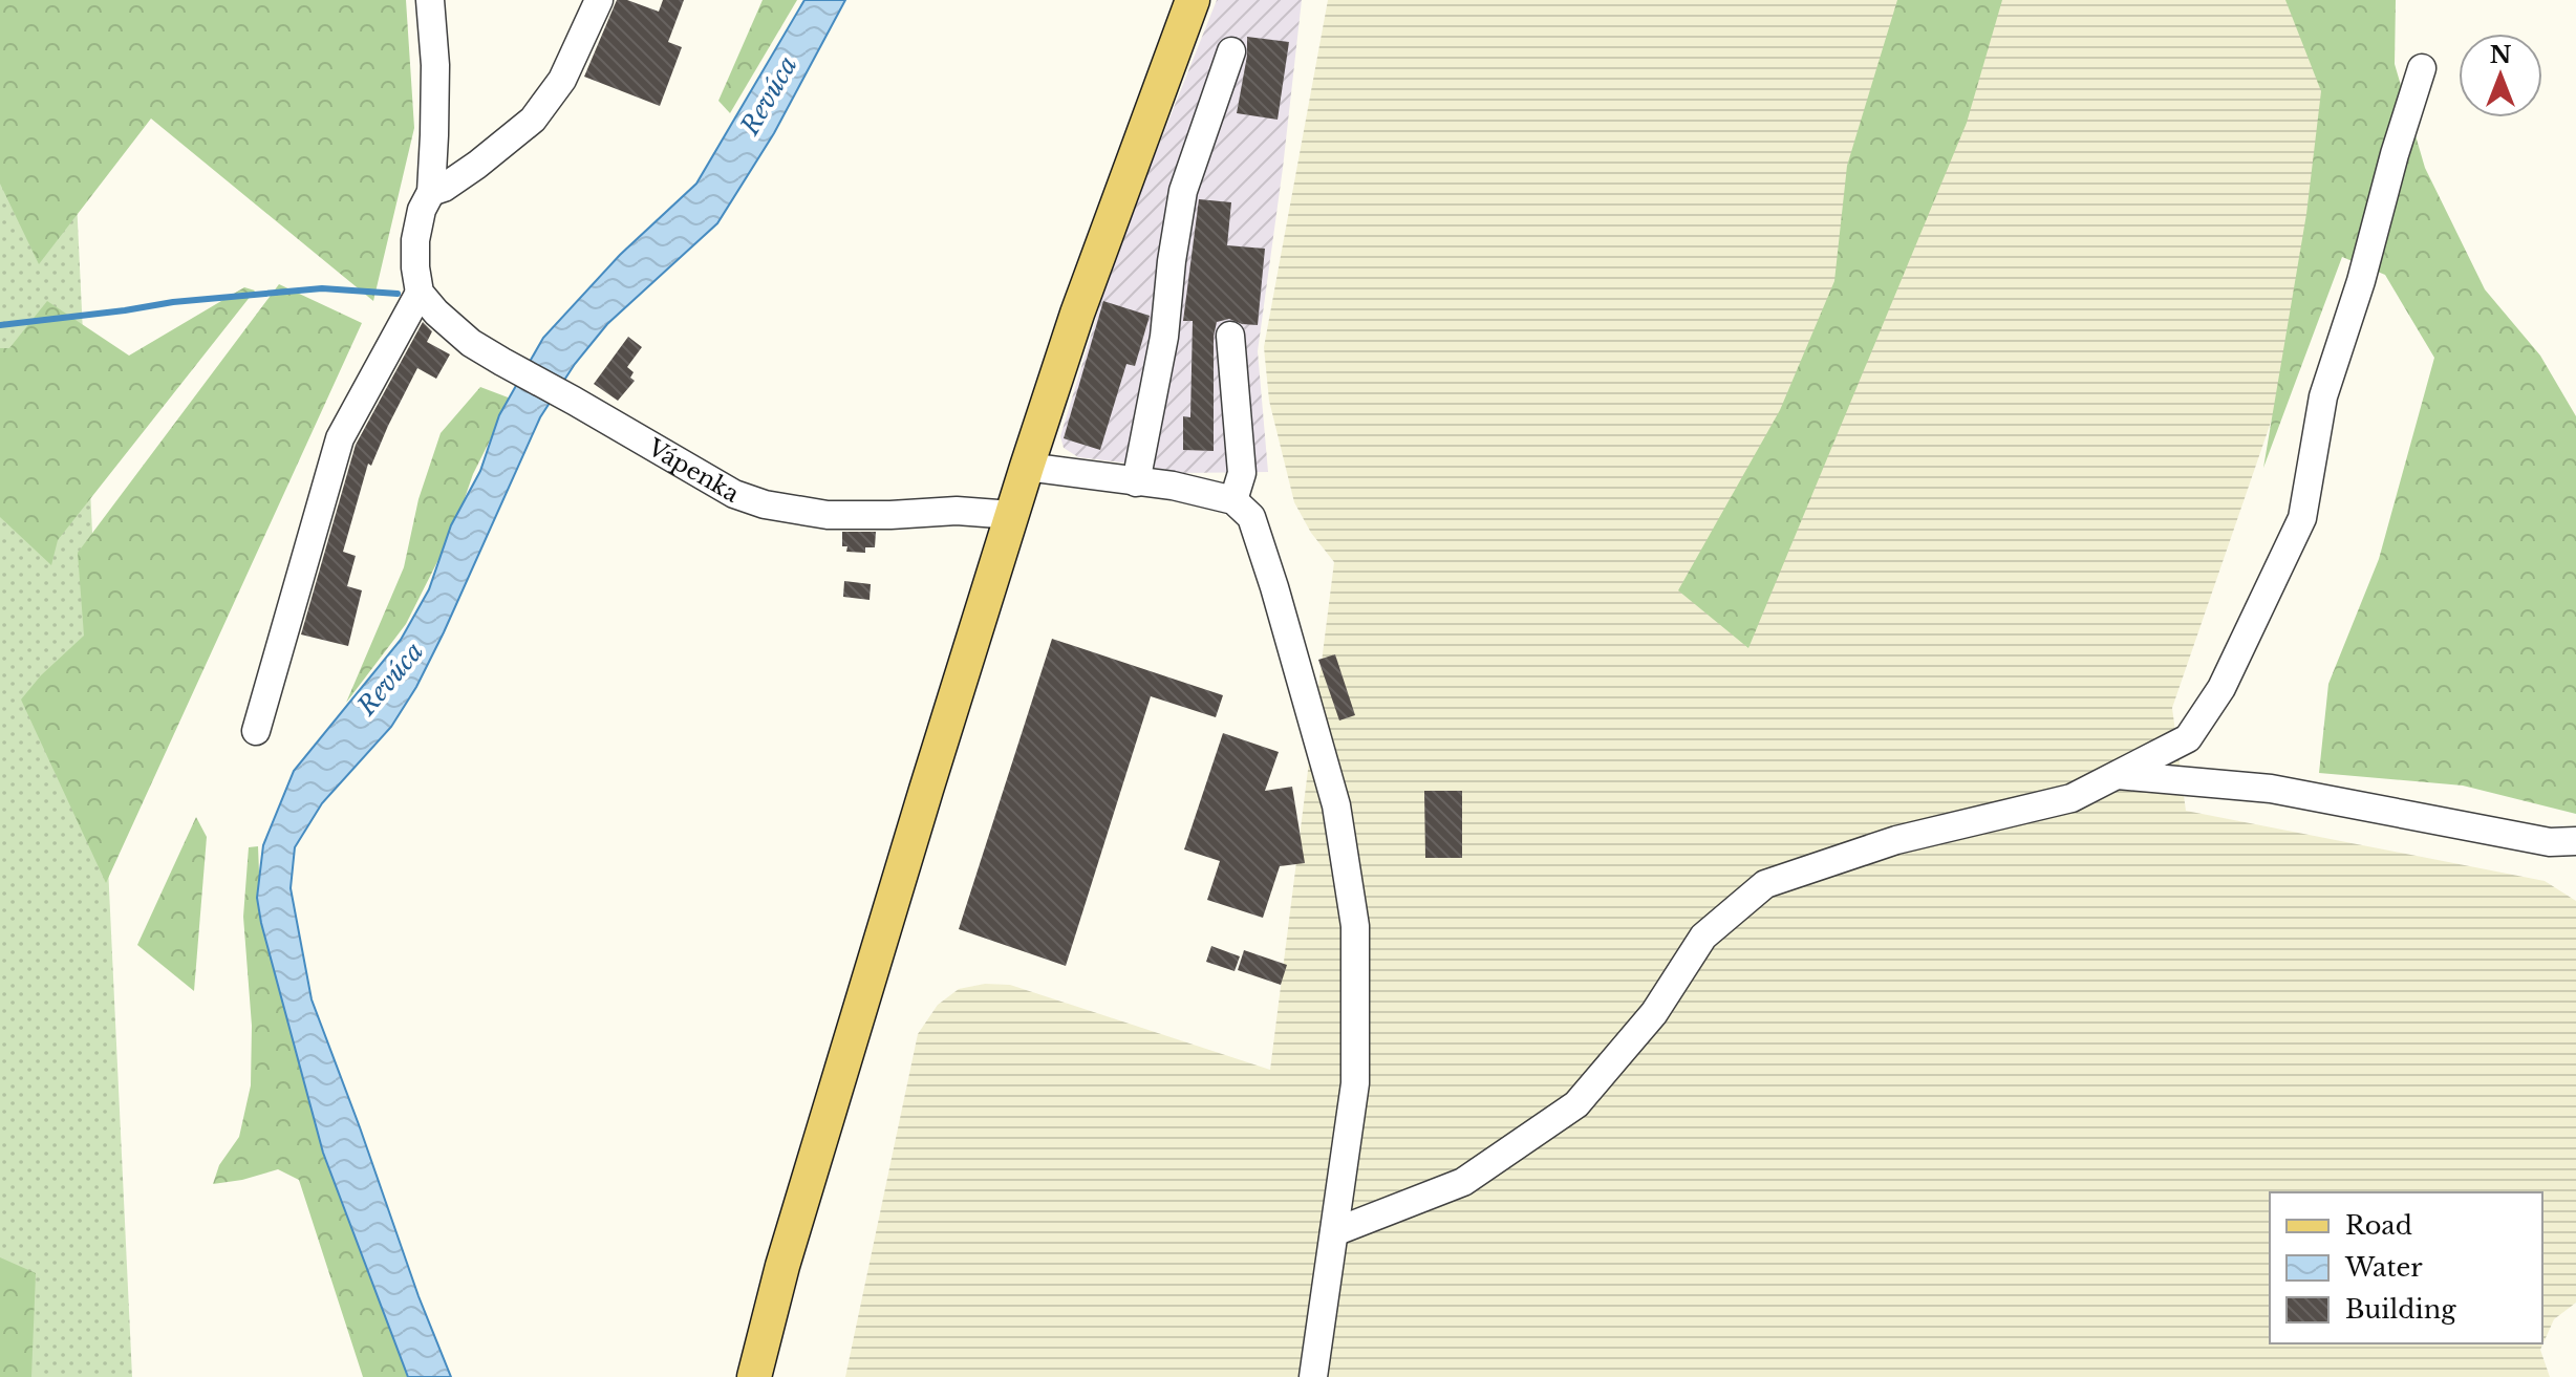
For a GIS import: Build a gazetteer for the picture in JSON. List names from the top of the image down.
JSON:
{
  "streets": {
    "street": ["Vápenka"]
  },
  "water": ["Revúca"],
  "legend": ["Road", "Water", "Building"],
  "north": "top"
}
